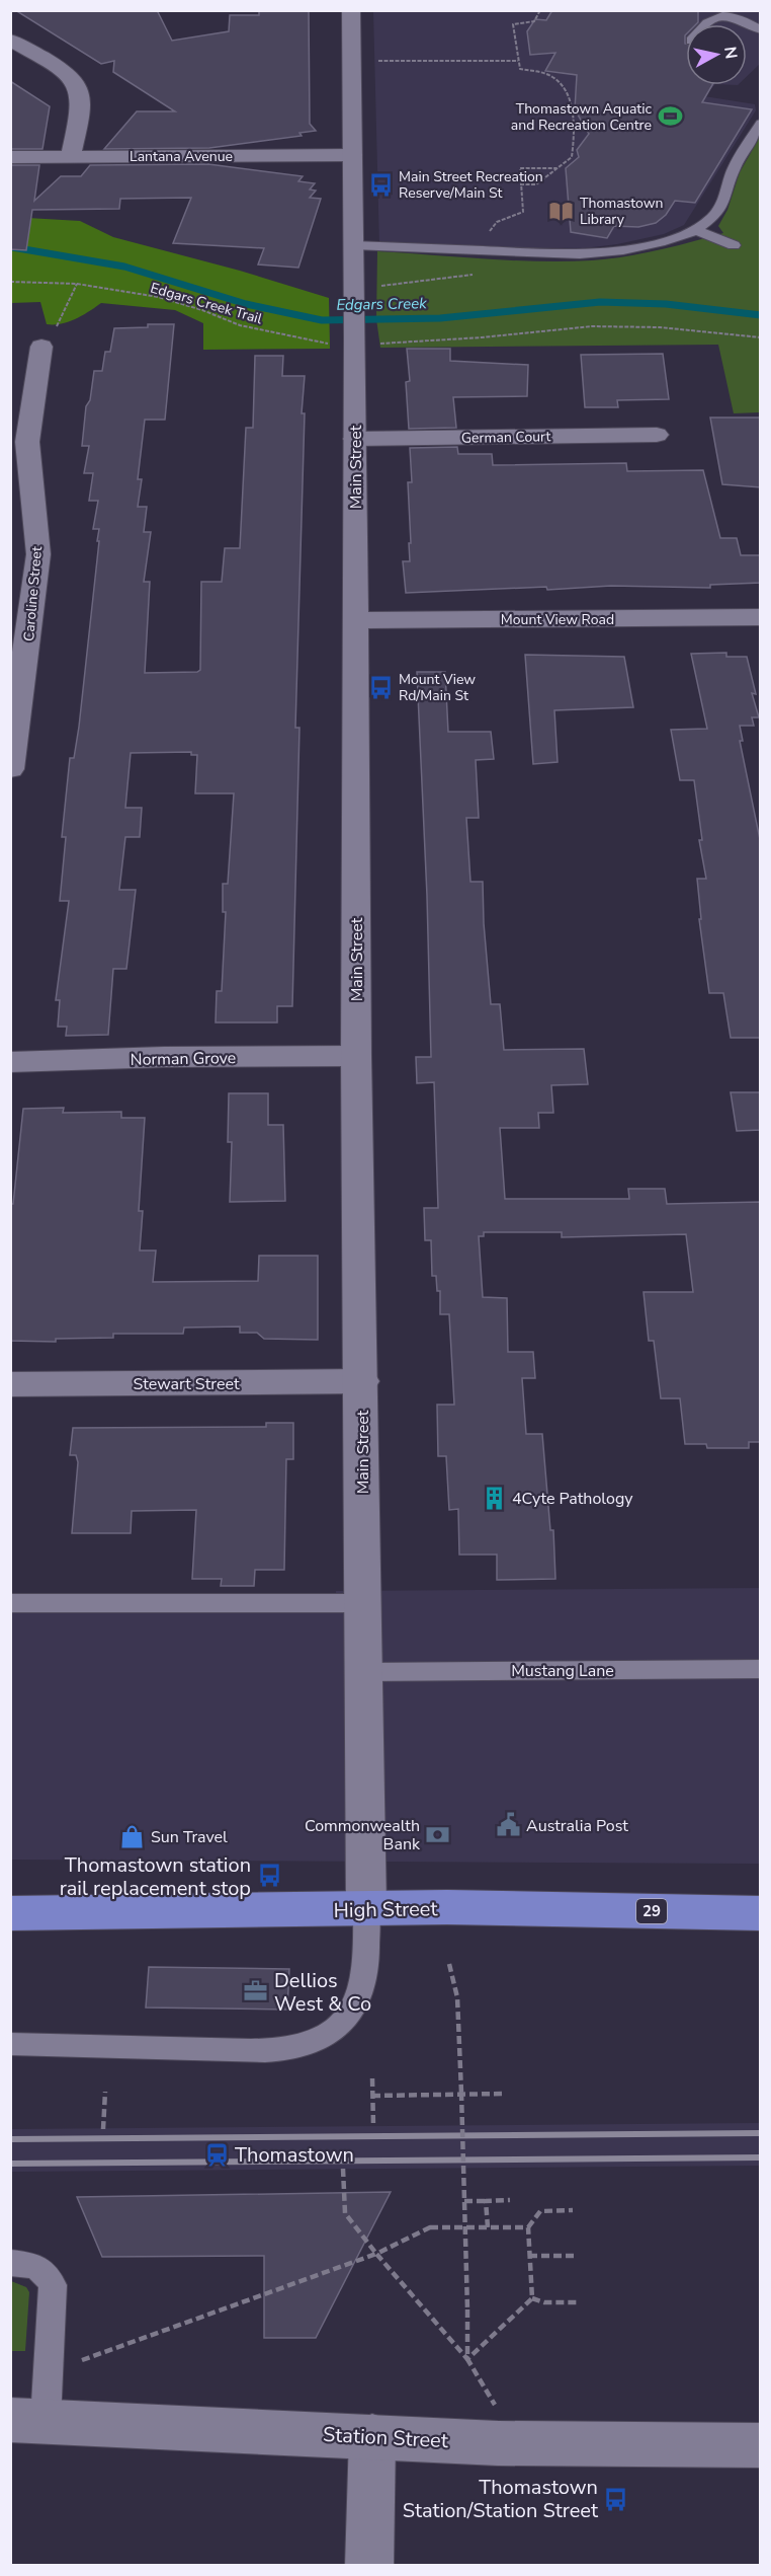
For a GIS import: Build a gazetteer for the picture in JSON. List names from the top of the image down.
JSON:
{
  "streets": {
    "main road": ["High Street", "29"],
    "street": [
      "Lantana Avenue",
      "German Court",
      "Main Street",
      "Caroline Street",
      "Mount View Road",
      "Norman Grove",
      "Stewart Street",
      "Station Street"
    ],
    "lane": ["Mustang Lane"],
    "path": ["Edgars Creek Trail"]
  },
  "crossings": [
    ["Lantana Avenue", "Main Street"],
    ["Edgars Creek Trail", "Main Street"],
    ["German Court", "Main Street"],
    ["Main Street", "Mount View Road"],
    ["Main Street", "Norman Grove"],
    ["Main Street", "Stewart Street"],
    ["Main Street", "Mustang Lane"],
    ["Main Street", "High Street"]
  ],
  "water": ["Edgars Creek"],
  "places": {
    "sports": ["Thomastown Aquatic and Recreation Centre"],
    "bus stop": [
      "Main Street Recreation Reserve/Main St",
      "Mount View Rd/Main St",
      "Thomastown station rail replacement stop",
      "Thomastown Station/Station Street"
    ],
    "library": ["Thomastown Library"],
    "building": ["4Cyte Pathology"],
    "public building": ["Australia Post"],
    "bank": ["Commonwealth Bank"],
    "shop": ["Sun Travel"],
    "office": ["Dellios West & Co"],
    "station": ["Thomastown"]
  },
  "north": "right"
}
